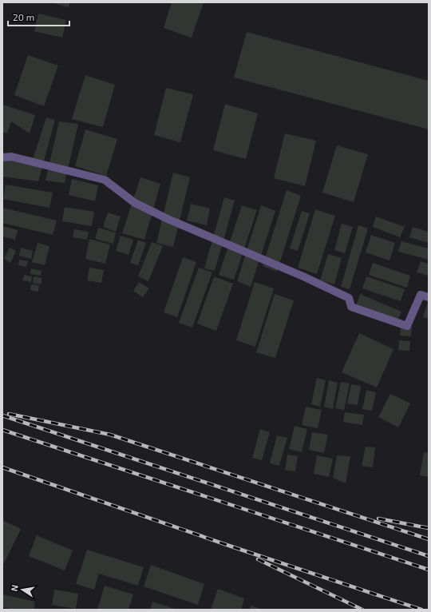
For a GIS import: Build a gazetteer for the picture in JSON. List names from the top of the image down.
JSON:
{
  "scale_bar": "20 m",
  "north": "left"
}
